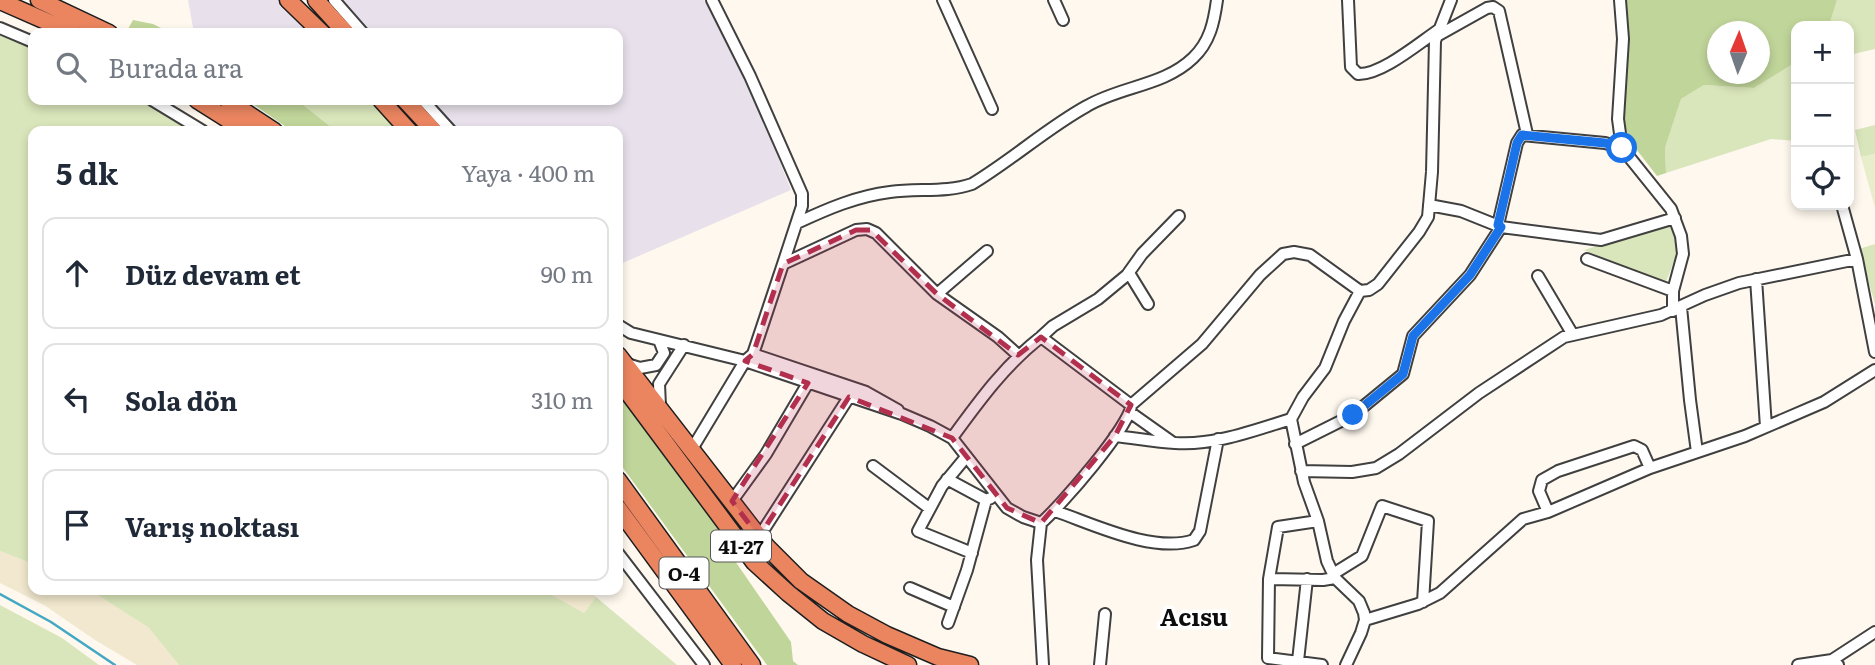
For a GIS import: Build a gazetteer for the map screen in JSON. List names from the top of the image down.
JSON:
{
  "streets": {
    "highway": ["41-27", "O-4"]
  },
  "districts": ["Acısu"],
  "north": "top",
  "page": {
    "map_buttons": ["+", "−"],
    "search": "Burada ara",
    "heading": ["5 dk", "Yaya · 400 m"],
    "list": [
      ["Düz devam et", "90 m"],
      ["Sola dön", "310 m"],
      "Varış noktası"
    ]
  }
}
